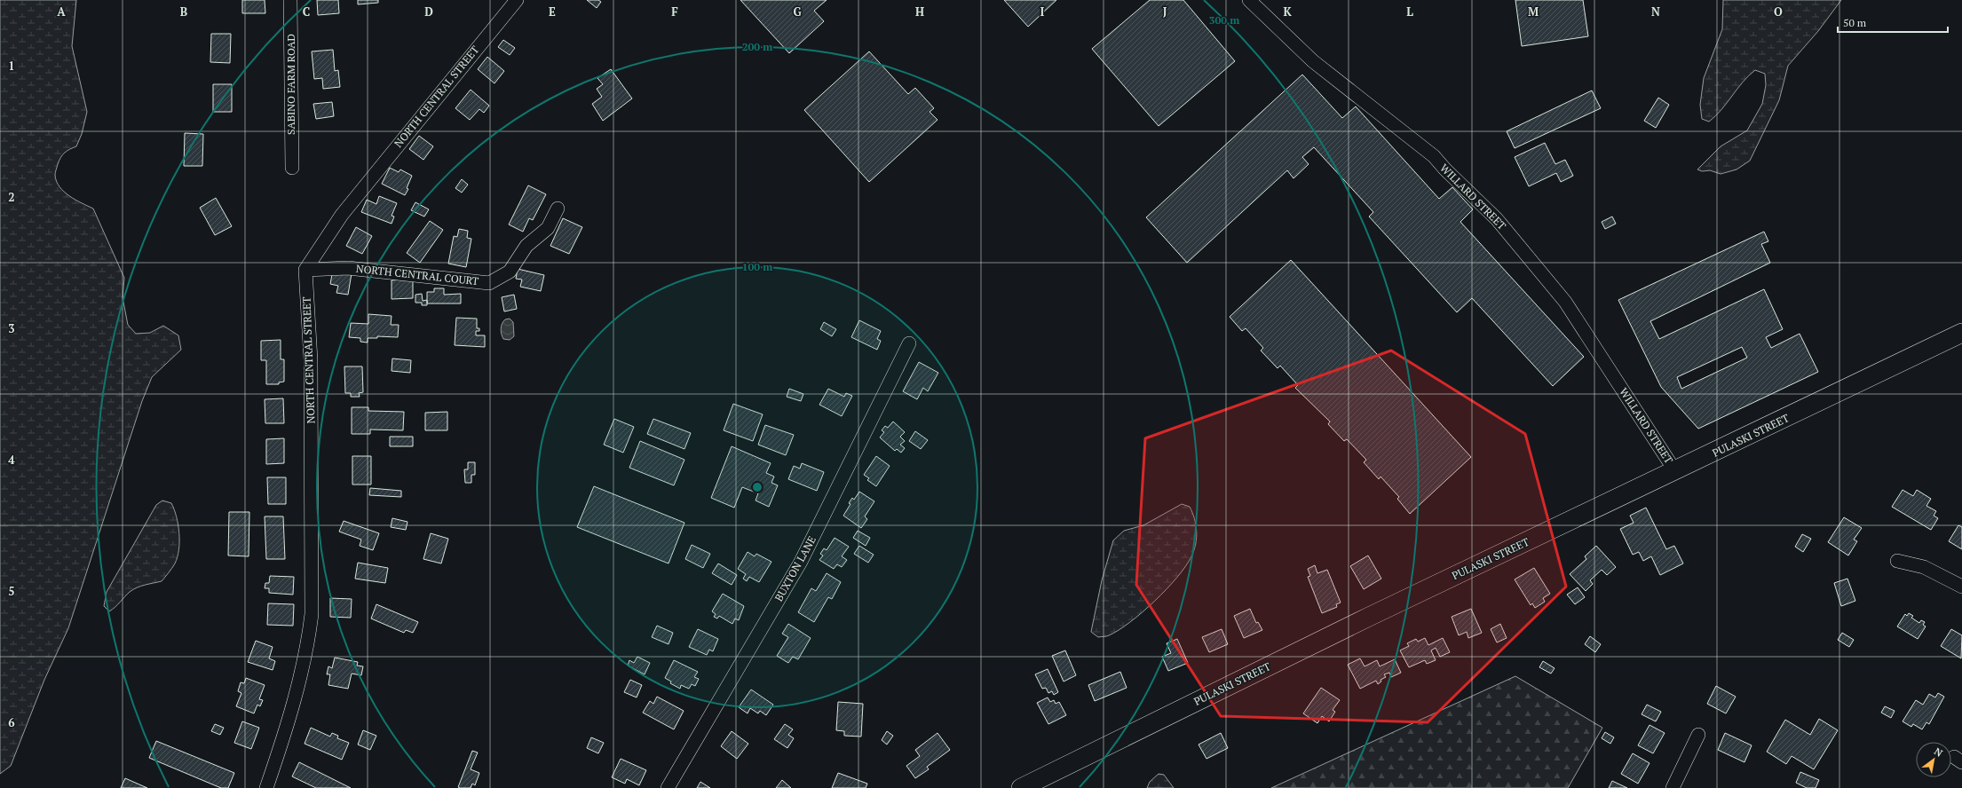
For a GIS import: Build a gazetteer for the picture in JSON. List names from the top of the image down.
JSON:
{
  "streets": {
    "main road": ["PULASKI STREET"],
    "street": [
      "SABINO FARM ROAD",
      "NORTH CENTRAL STREET",
      "WILLARD STREET",
      "NORTH CENTRAL COURT",
      "BUXTON LANE"
    ]
  },
  "crossings": [
    ["NORTH CENTRAL STREET", "NORTH CENTRAL COURT"],
    ["WILLARD STREET", "PULASKI STREET"]
  ],
  "scale_bar": "50 m",
  "north": "top right",
  "grid": {
    "columns": [
      "A",
      "B",
      "C",
      "D",
      "E",
      "F",
      "G",
      "H",
      "I",
      "J",
      "K",
      "L",
      "M",
      "N",
      "O"
    ],
    "rows": [
      "1",
      "2",
      "3",
      "4",
      "5",
      "6"
    ]
  },
  "rings": ["300 m", "200 m", "100 m"]
}
